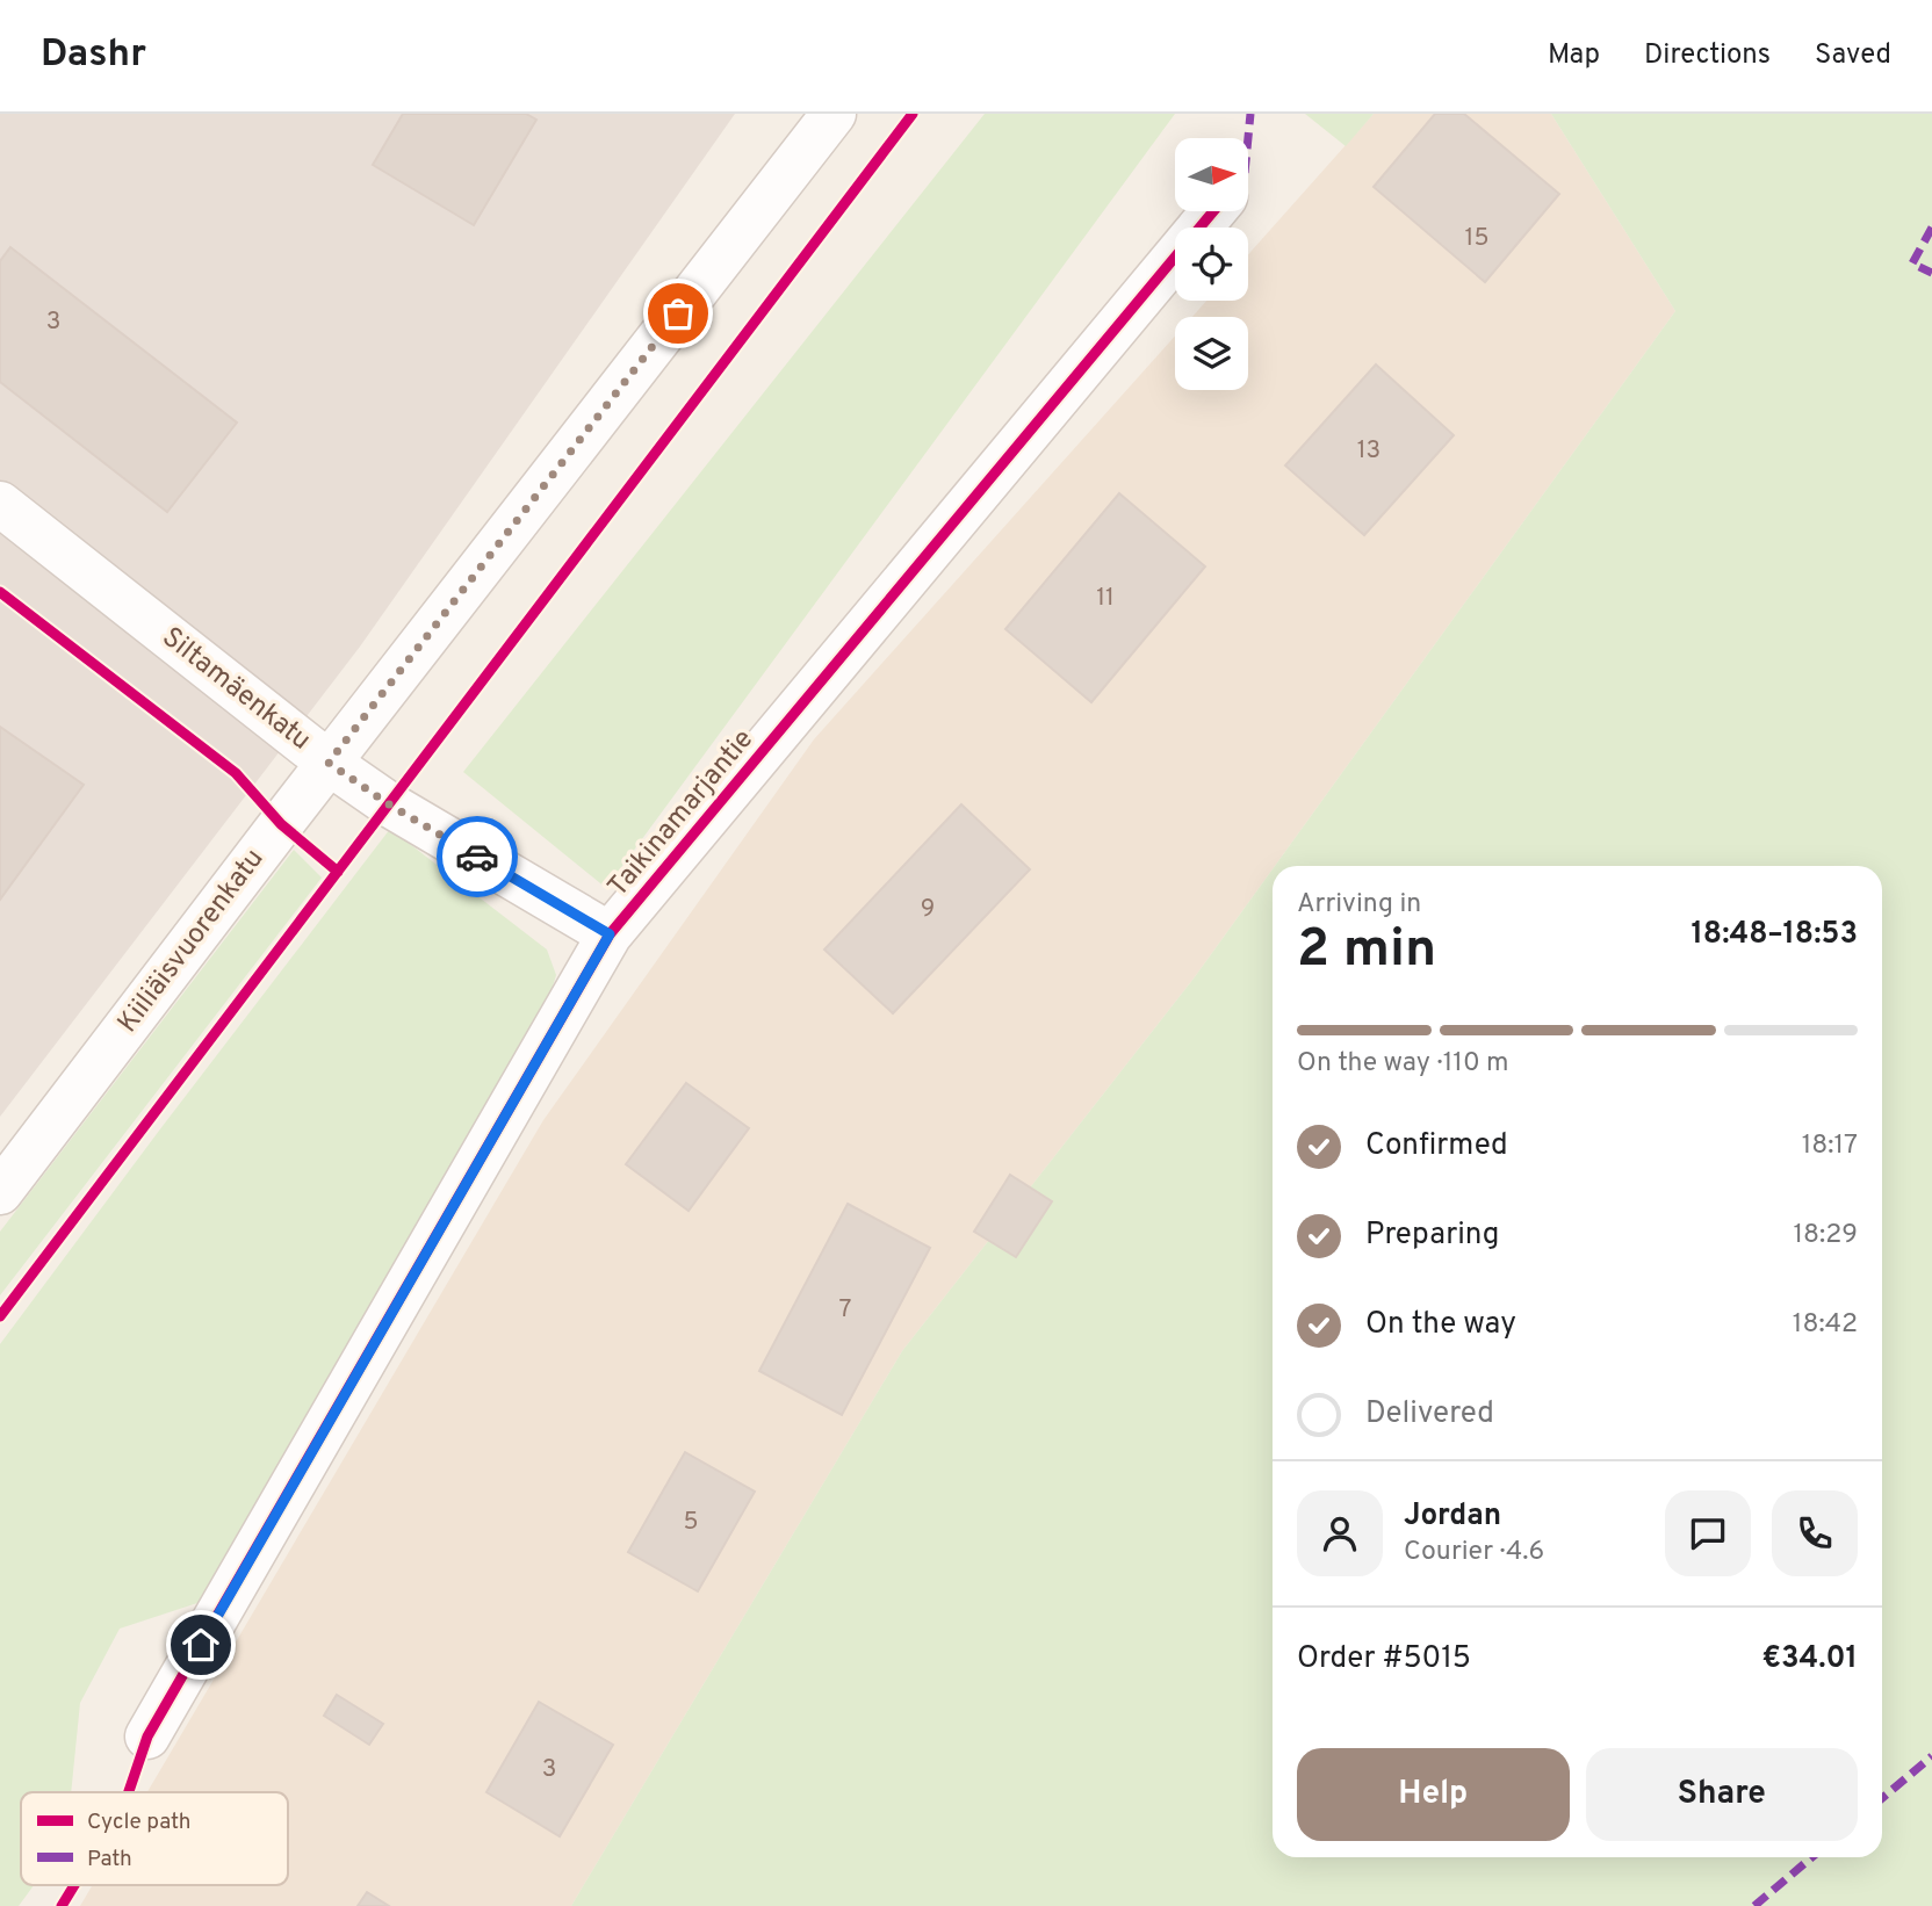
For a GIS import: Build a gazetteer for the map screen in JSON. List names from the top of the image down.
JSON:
{
  "streets": {
    "street": ["Siltamäenkatu", "Taikinamarjantie", "Kiiliäisvuorenkatu"]
  },
  "crossings": [
    ["Siltamäenkatu", "Taikinamarjantie"],
    ["Siltamäenkatu", "Kiiliäisvuorenkatu"]
  ],
  "house_numbers": [
    "15",
    "3",
    "13",
    "11",
    "9",
    "7",
    "5",
    "3"
  ],
  "legend": ["Cycle path", "Path"],
  "north": "right",
  "page": {
    "header": "Dashr",
    "nav": ["Map", "Directions", "Saved"],
    "heading": ["2 min", "Arriving in", "18:48–18:53"],
    "panel": [
      "Jordan",
      "Courier · 4.6",
      "Order #5015",
      "€34.01"
    ],
    "bar": "On the way · 110 m",
    "list": [
      ["Confirmed", "18:17"],
      ["Preparing", "18:29"],
      ["On the way", "18:42"],
      "Delivered"
    ],
    "buttons": ["Help", "Share"]
  }
}
